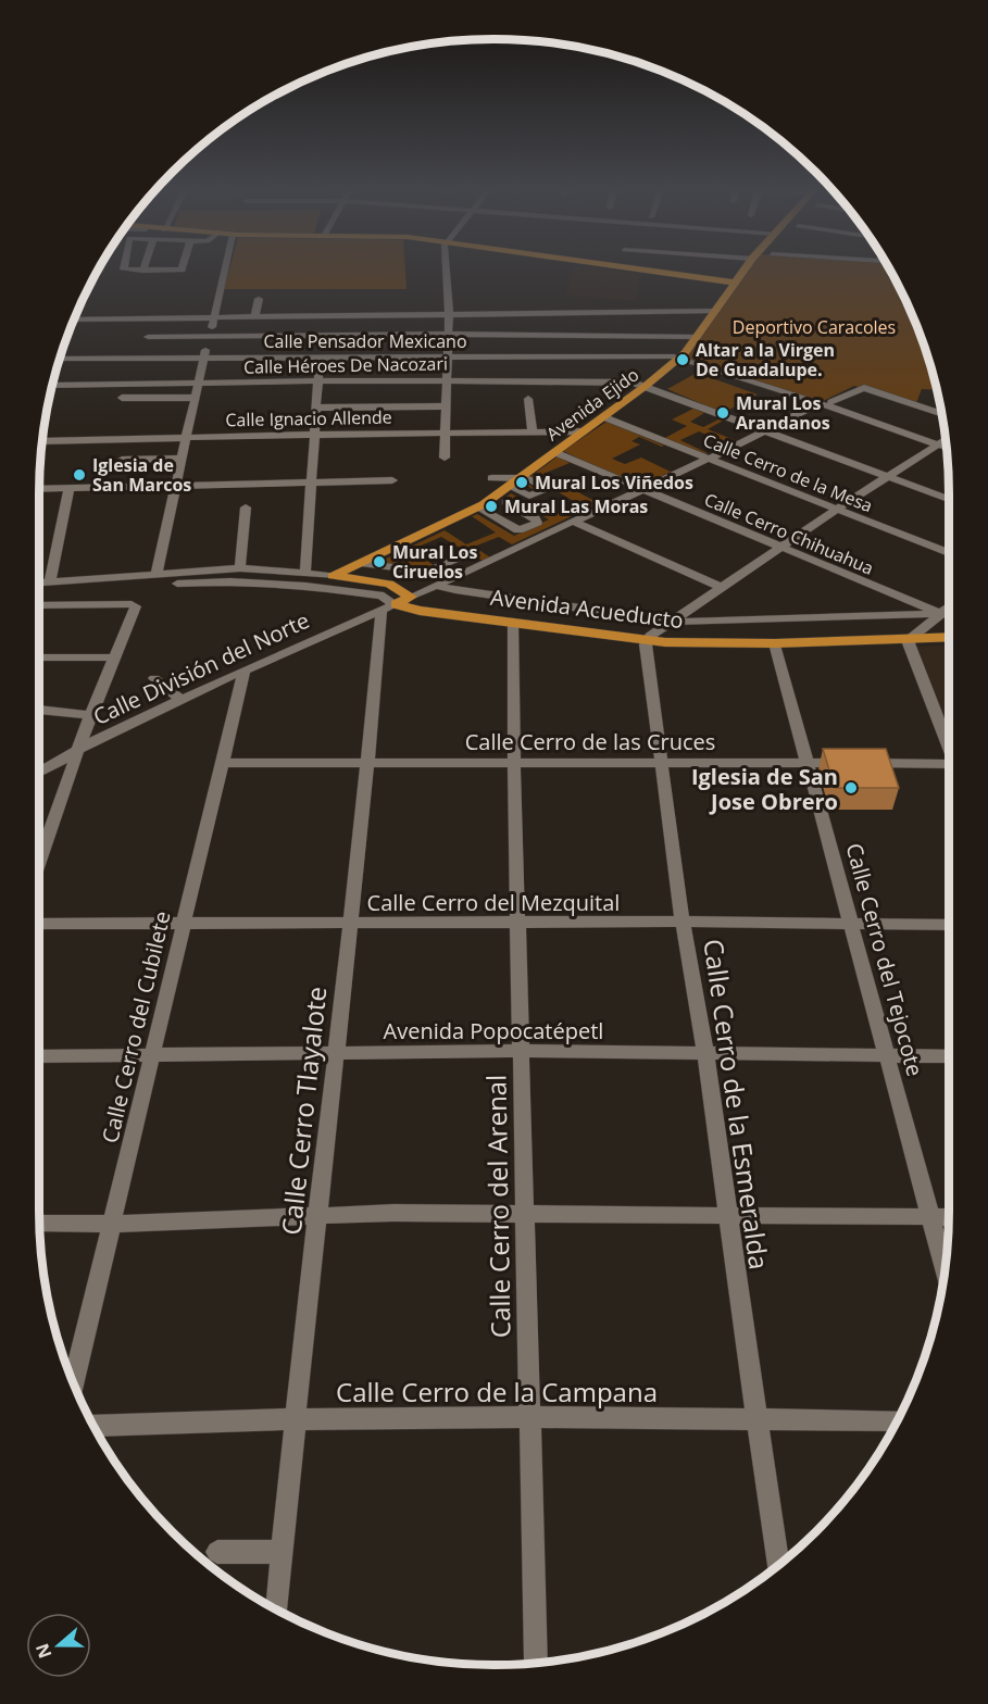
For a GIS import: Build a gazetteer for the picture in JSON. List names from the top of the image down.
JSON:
{
  "streets": {
    "main road": ["Avenida Ejido", "Avenida Acueducto"],
    "street": [
      "Calle Pensador Mexicano",
      "Calle Héroes De Nacozari",
      "Calle Ignacio Allende",
      "Calle Cerro de la Mesa",
      "Calle Cerro Chihuahua",
      "Calle División del Norte",
      "Calle Cerro de las Cruces",
      "Calle Cerro del Mezquital",
      "Calle Cerro del Tejocote",
      "Calle Cerro del Cubilete",
      "Avenida Popocatépetl",
      "Calle Cerro de la Esmeralda",
      "Calle Cerro Tlayalote",
      "Calle Cerro del Arenal",
      "Calle Cerro de la Campana"
    ]
  },
  "crossings": [
    ["Calle Pensador Mexicano", "Avenida Ejido"],
    ["Calle Héroes De Nacozari", "Avenida Ejido"],
    ["Avenida Ejido", "Calle Ignacio Allende"],
    ["Avenida Ejido", "Calle Cerro de la Mesa"],
    ["Avenida Ejido", "Calle Cerro Chihuahua"],
    ["Calle Cerro Chihuahua", "Avenida Acueducto"],
    ["Avenida Acueducto", "Calle División del Norte"],
    ["Avenida Acueducto", "Calle Cerro del Tejocote"],
    ["Avenida Acueducto", "Calle Cerro de la Esmeralda"],
    ["Avenida Acueducto", "Calle Cerro Tlayalote"],
    ["Avenida Acueducto", "Calle Cerro del Arenal"],
    ["Calle División del Norte", "Calle Cerro del Cubilete"],
    ["Calle División del Norte", "Calle Cerro Tlayalote"],
    ["Calle Cerro de las Cruces", "Calle Cerro del Tejocote"],
    ["Calle Cerro de las Cruces", "Calle Cerro del Cubilete"],
    ["Calle Cerro de las Cruces", "Calle Cerro de la Esmeralda"],
    ["Calle Cerro de las Cruces", "Calle Cerro Tlayalote"],
    ["Calle Cerro de las Cruces", "Calle Cerro del Arenal"],
    ["Calle Cerro del Mezquital", "Calle Cerro del Tejocote"],
    ["Calle Cerro del Mezquital", "Calle Cerro del Cubilete"],
    ["Calle Cerro del Mezquital", "Calle Cerro de la Esmeralda"],
    ["Calle Cerro del Mezquital", "Calle Cerro Tlayalote"],
    ["Calle Cerro del Mezquital", "Calle Cerro del Arenal"],
    ["Calle Cerro del Tejocote", "Avenida Popocatépetl"],
    ["Calle Cerro del Cubilete", "Avenida Popocatépetl"],
    ["Avenida Popocatépetl", "Calle Cerro de la Esmeralda"],
    ["Avenida Popocatépetl", "Calle Cerro Tlayalote"],
    ["Avenida Popocatépetl", "Calle Cerro del Arenal"],
    ["Calle Cerro de la Esmeralda", "Calle Cerro de la Campana"],
    ["Calle Cerro Tlayalote", "Calle Cerro de la Campana"],
    ["Calle Cerro del Arenal", "Calle Cerro de la Campana"]
  ],
  "parks": ["Deportivo Caracoles"],
  "places": [
    "Altar a la Virgen De Guadalupe.",
    "Mural Los Arandanos",
    "Iglesia de San Marcos",
    "Mural Los Viñedos",
    "Mural Las Moras",
    "Mural Los Ciruelos",
    "Iglesia de San Jose Obrero"
  ],
  "north": "left"
}
